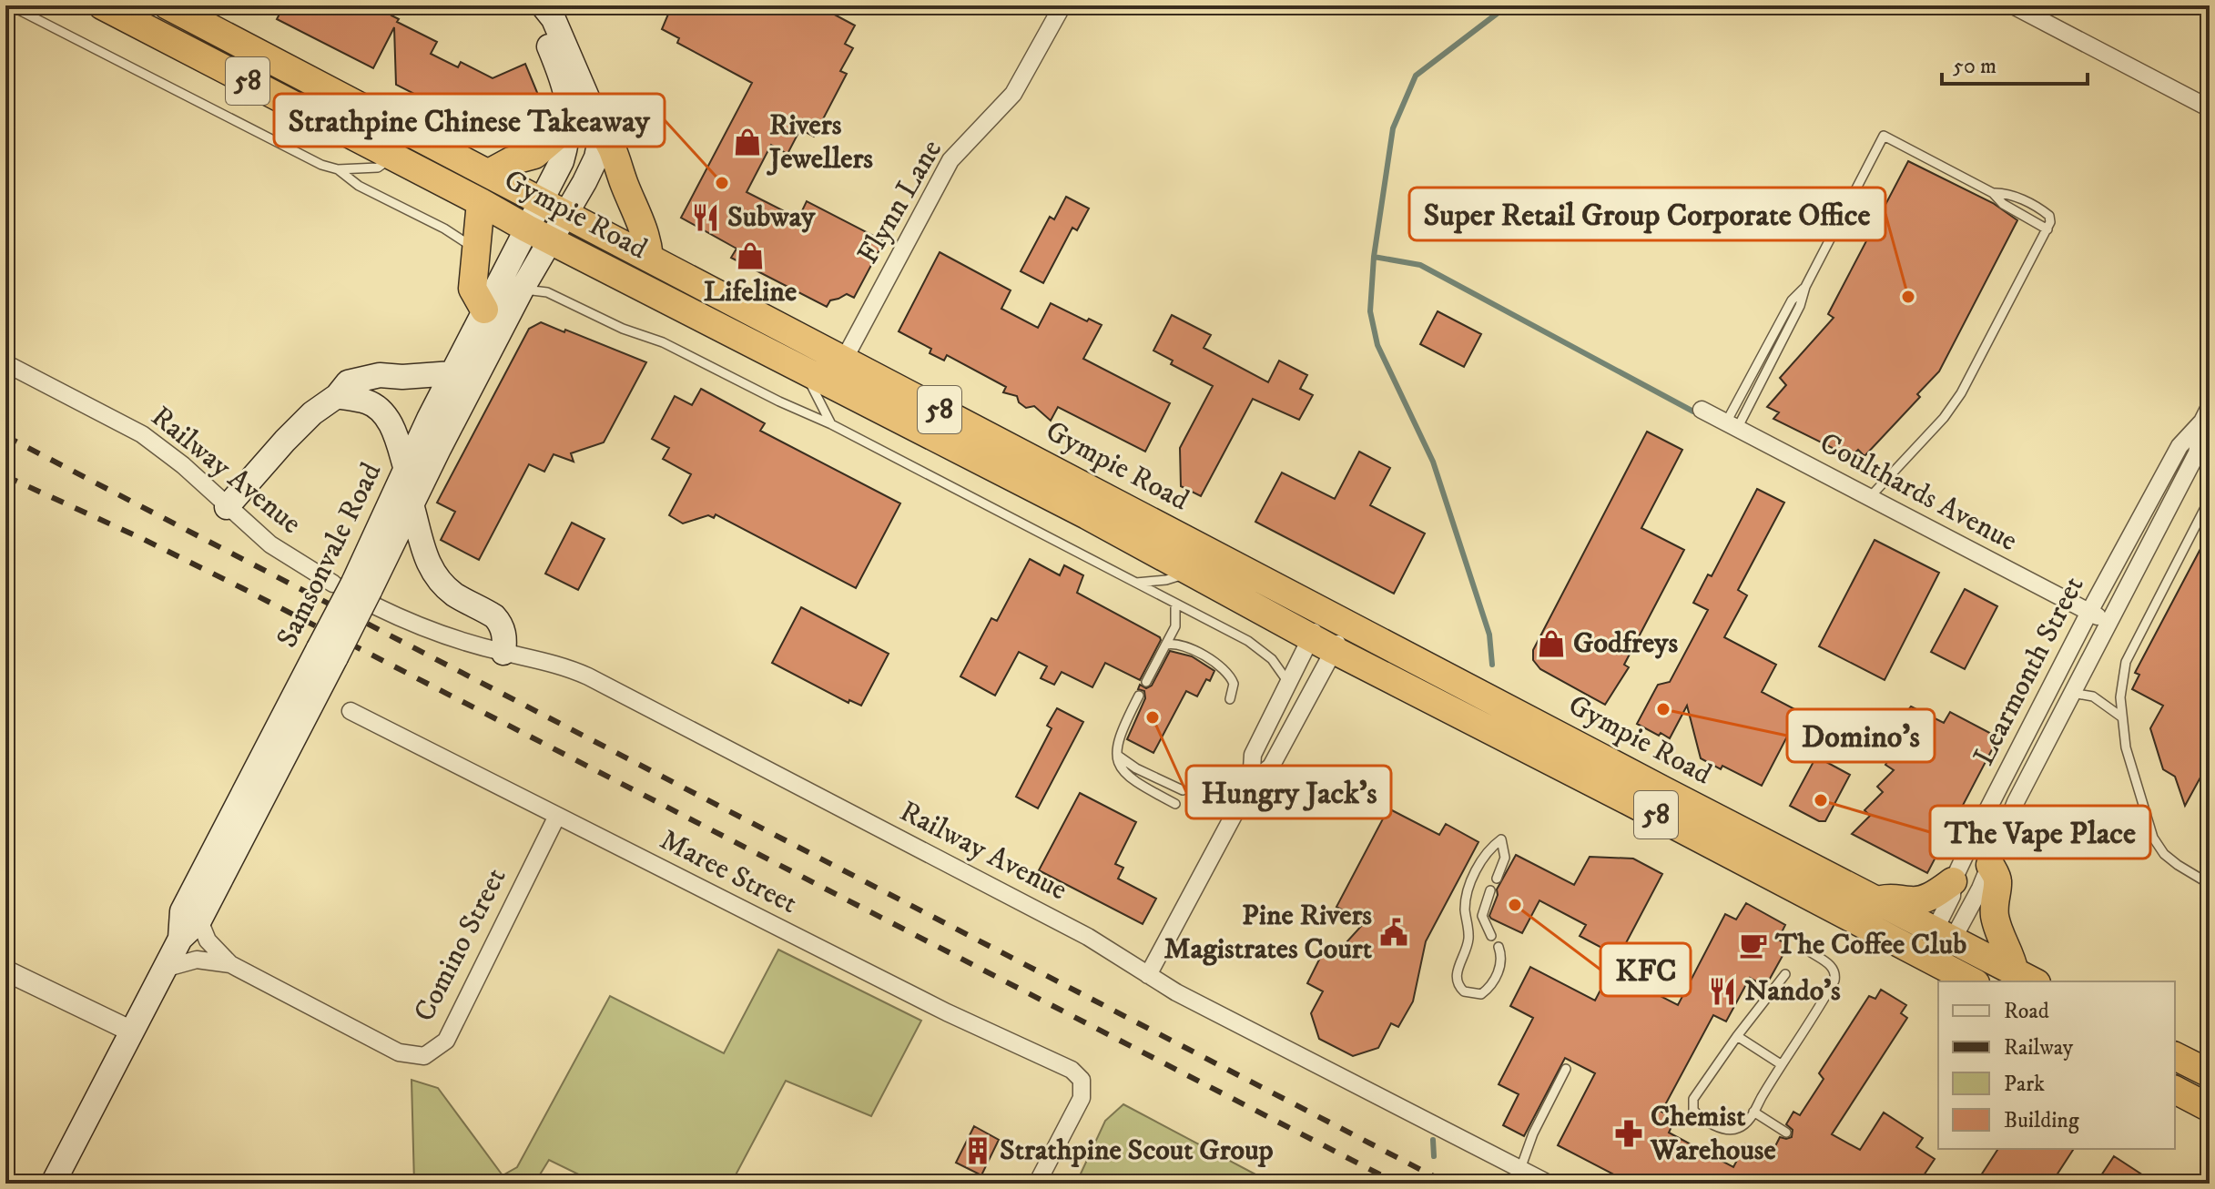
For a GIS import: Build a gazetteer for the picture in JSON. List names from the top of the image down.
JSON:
{
  "streets": {
    "highway": ["58", "Gympie Road"],
    "main road": ["Samsonvale Road"],
    "street": [
      "Flynn Lane",
      "Railway Avenue",
      "Coulthards Avenue",
      "Learmonth Street",
      "Maree Street",
      "Comino Street"
    ]
  },
  "crossings": [
    ["Flynn Lane", "Gympie Road"],
    ["Gympie Road", "Samsonvale Road"],
    ["Gympie Road", "Learmonth Street"],
    ["Railway Avenue", "Samsonvale Road"],
    ["Coulthards Avenue", "Learmonth Street"],
    ["Samsonvale Road", "Comino Street"],
    ["Maree Street", "Comino Street"]
  ],
  "places": {
    "shop": ["Rivers Jewellers", "Lifeline", "Godfreys"],
    "other": [
      "Strathpine Chinese Takeaway",
      "Super Retail Group Corporate Office",
      "Domino's",
      "Hungry Jack's",
      "The Vape Place",
      "KFC"
    ],
    "restaurant": ["Subway", "Nando's"],
    "public building": ["Pine Rivers Magistrates Court"],
    "cafe": ["The Coffee Club"],
    "pharmacy": ["Chemist Warehouse"],
    "building": ["Strathpine Scout Group"]
  },
  "legend": [
    "Road",
    "Railway",
    "Park",
    "Building"
  ],
  "scale_bar": "50 m"
}
